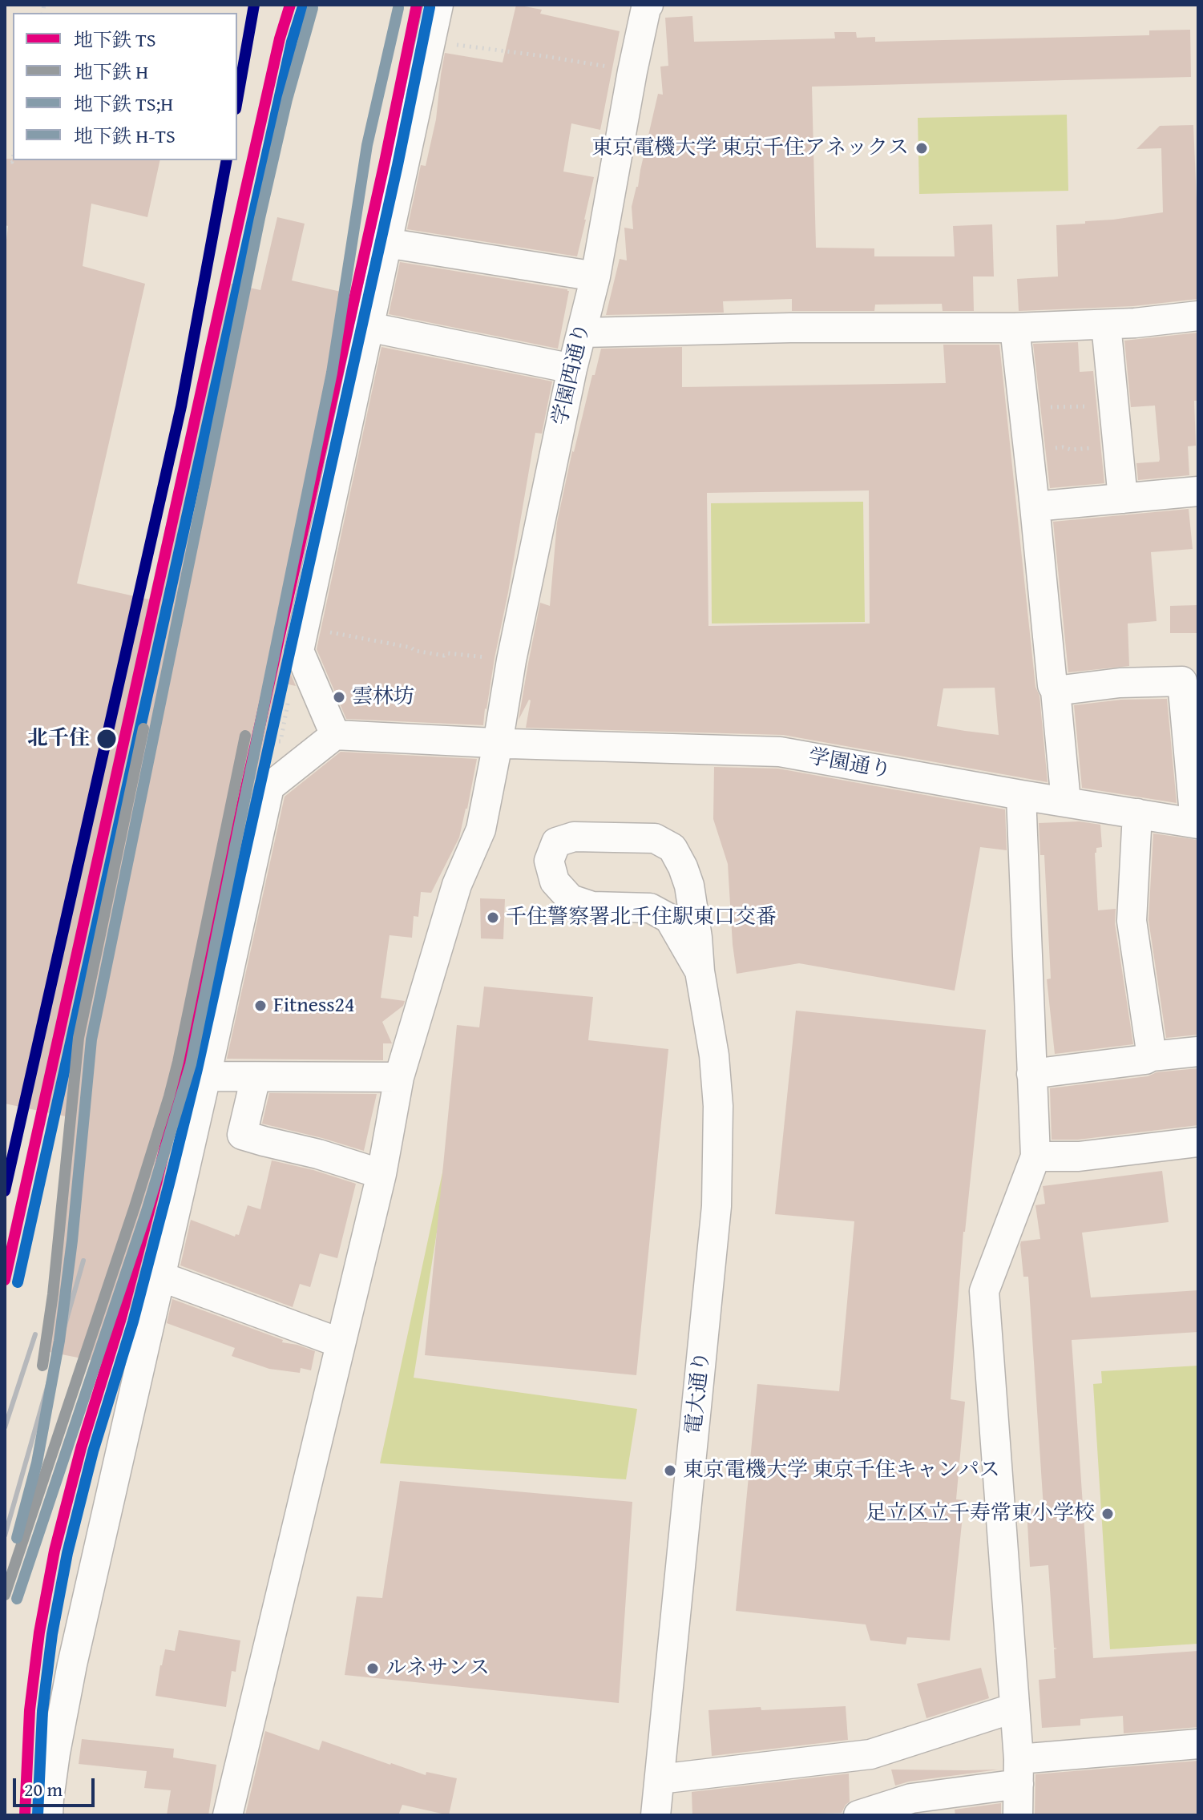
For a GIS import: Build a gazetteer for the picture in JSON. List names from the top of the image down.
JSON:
{
  "streets": {
    "street": ["学園西通り", "学園通り", "電大通り"]
  },
  "crossings": [
    ["学園西通り", "学園通り"]
  ],
  "places": [
    "東京電機大学 東京千住アネックス",
    "雲林坊",
    "北千住",
    "千住警察署北千住駅東口交番",
    "Fitness24",
    "東京電機大学 東京千住キャンパス",
    "足立区立千寿常東小学校",
    "ルネサンス"
  ],
  "lines": [
    "metro line TS",
    "rail line TS",
    "metro line TS;H",
    "metro line H-TS",
    "metro line H"
  ],
  "legend": [
    "地下鉄 TS",
    "地下鉄 H",
    "地下鉄 TS;H",
    "地下鉄 H-TS"
  ],
  "scale_bar": "20 m"
}
